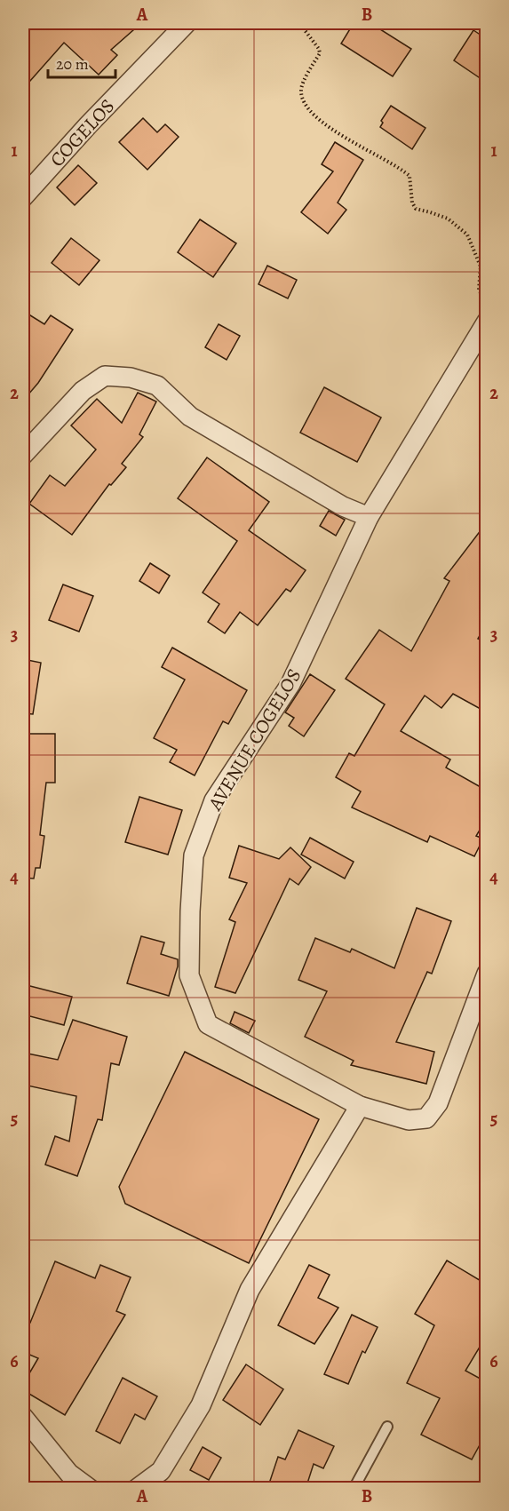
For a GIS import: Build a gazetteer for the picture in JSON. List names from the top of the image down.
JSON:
{
  "streets": {
    "street": ["COGELOS", "AVENUE COGELOS"]
  },
  "scale_bar": "20 m",
  "grid": {
    "columns": ["A", "B"],
    "rows": [
      "1",
      "2",
      "3",
      "4",
      "5",
      "6"
    ]
  }
}
